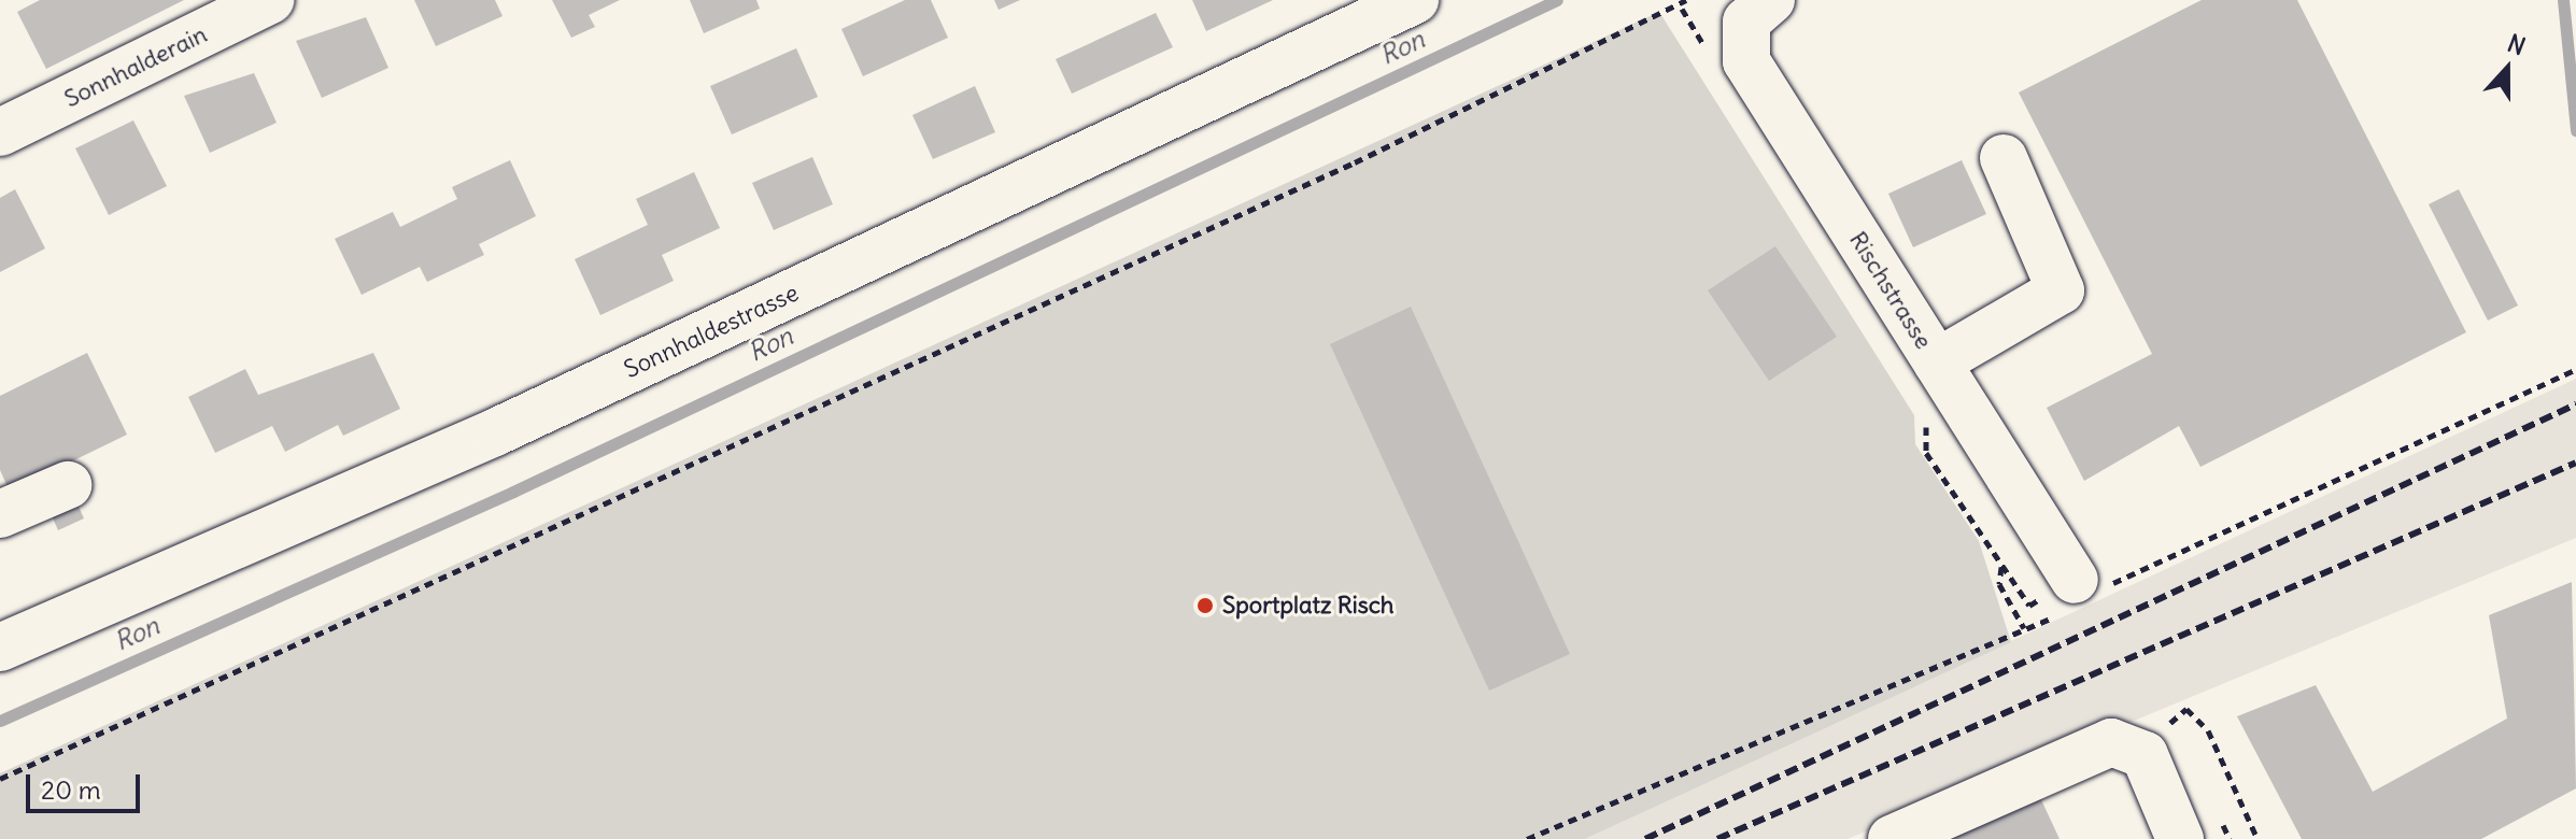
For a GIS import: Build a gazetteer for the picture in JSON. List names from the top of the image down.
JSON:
{
  "streets": {
    "street": ["Sonnhalderain", "Rischstrasse", "Sonnhaldestrasse"]
  },
  "water": ["Ron"],
  "places": ["Sportplatz Risch"],
  "scale_bar": "20 m",
  "north": "top"
}
